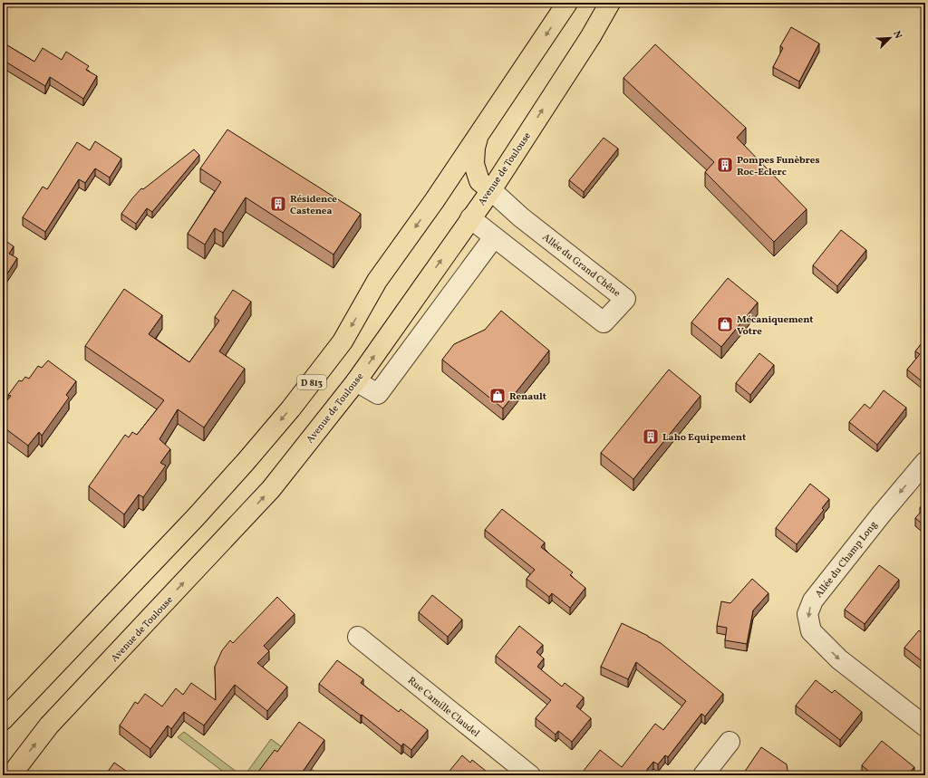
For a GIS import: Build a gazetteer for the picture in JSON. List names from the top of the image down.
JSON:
{
  "streets": {
    "main road": ["Avenue de Toulouse", "D 813"],
    "street": ["Allée du Grand Chêne", "Allée du Champ Long", "Rue Camille Claudel"]
  },
  "crossings": [
    ["Avenue de Toulouse", "Allée du Grand Chêne"]
  ],
  "places": {
    "building": ["Pompes Funèbres Roc-Eclerc", "Résidence Castenea", "Laho Equipement"],
    "shop": ["Mécaniquement Votre", "Renault"]
  },
  "north": "top right"
}
